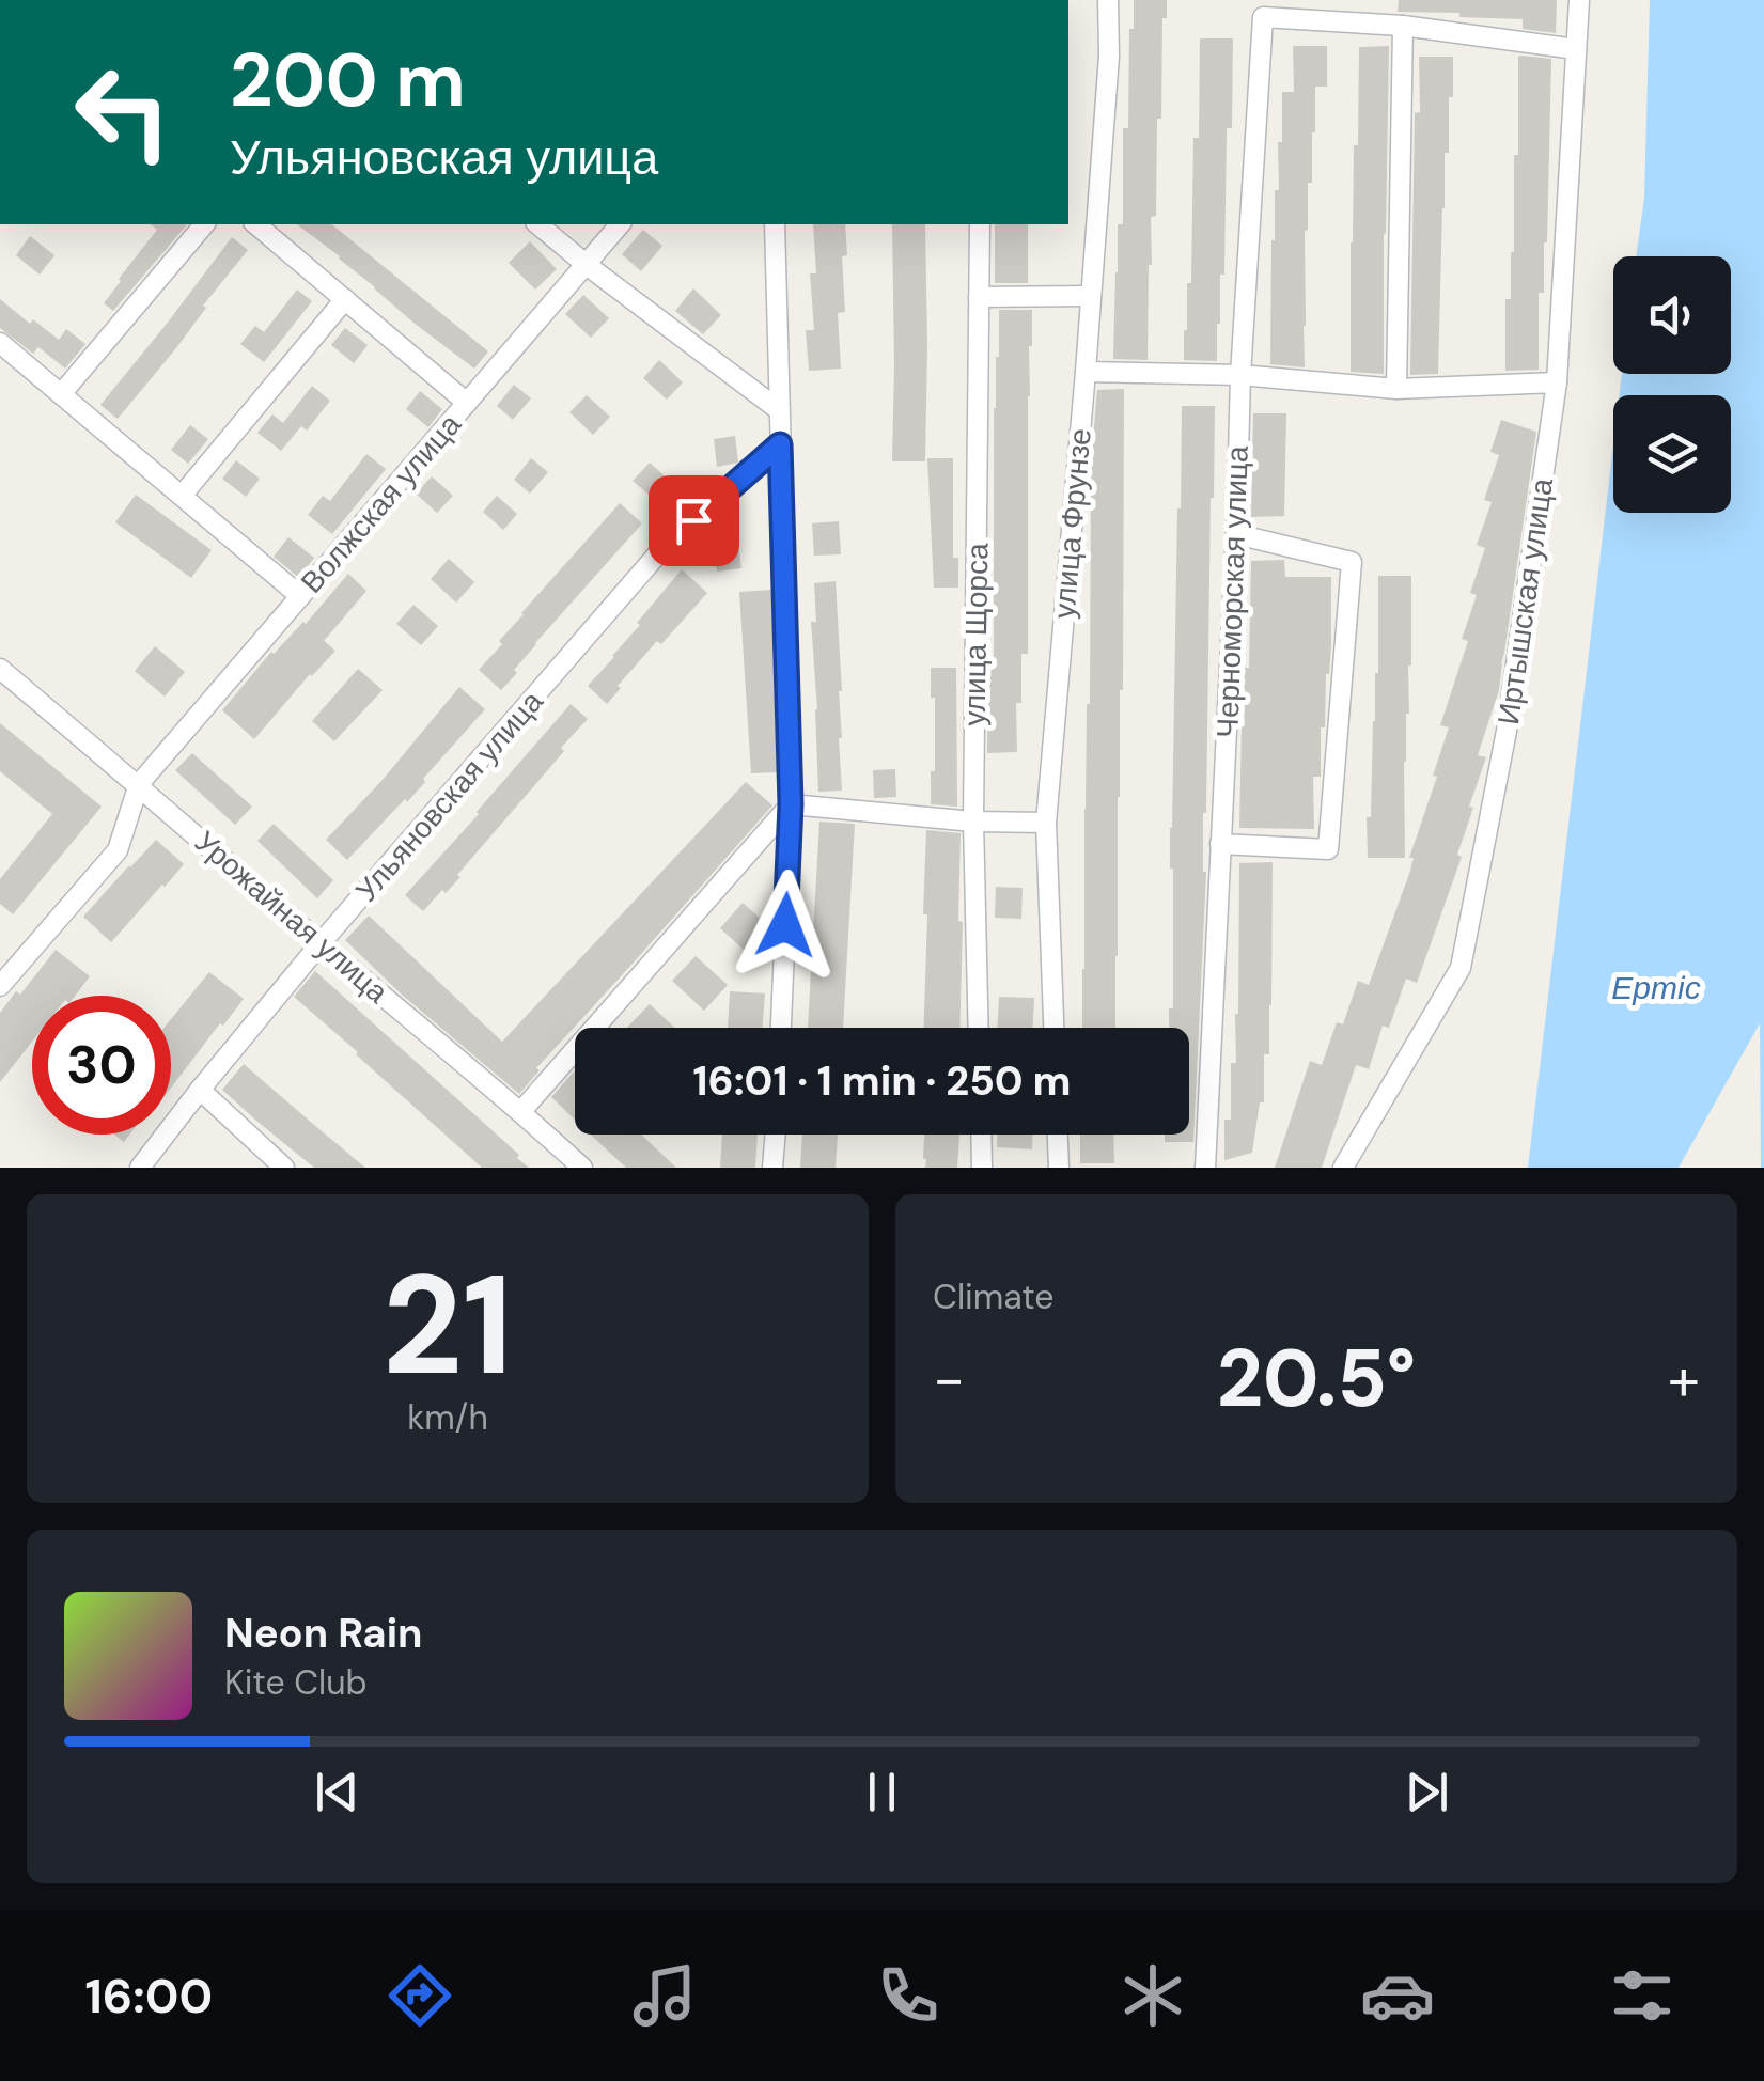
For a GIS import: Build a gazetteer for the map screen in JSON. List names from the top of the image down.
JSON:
{
  "streets": {
    "street": [
      "Волжская улица",
      "улица Фрунзе",
      "Черноморская улица",
      "Иртышская улица",
      "улица Щорса",
      "Ульяновская улица",
      "Урожайная улица"
    ]
  },
  "crossings": [
    ["Волжская улица", "Урожайная улица"],
    ["Ульяновская улица", "Урожайная улица"]
  ],
  "water": ["Ертіс"],
  "page": {
    "turn": ["200 m", "Ульяновская улица"],
    "limit": "30",
    "trip": "16:01 · 1 min · 250 m",
    "tile": [
      ["21", "km/h"],
      "Climate"
    ],
    "heat": ["−", "20.5°", "+"],
    "song": ["Neon Rain", "Kite Club"],
    "tabs": "16:00"
  }
}
